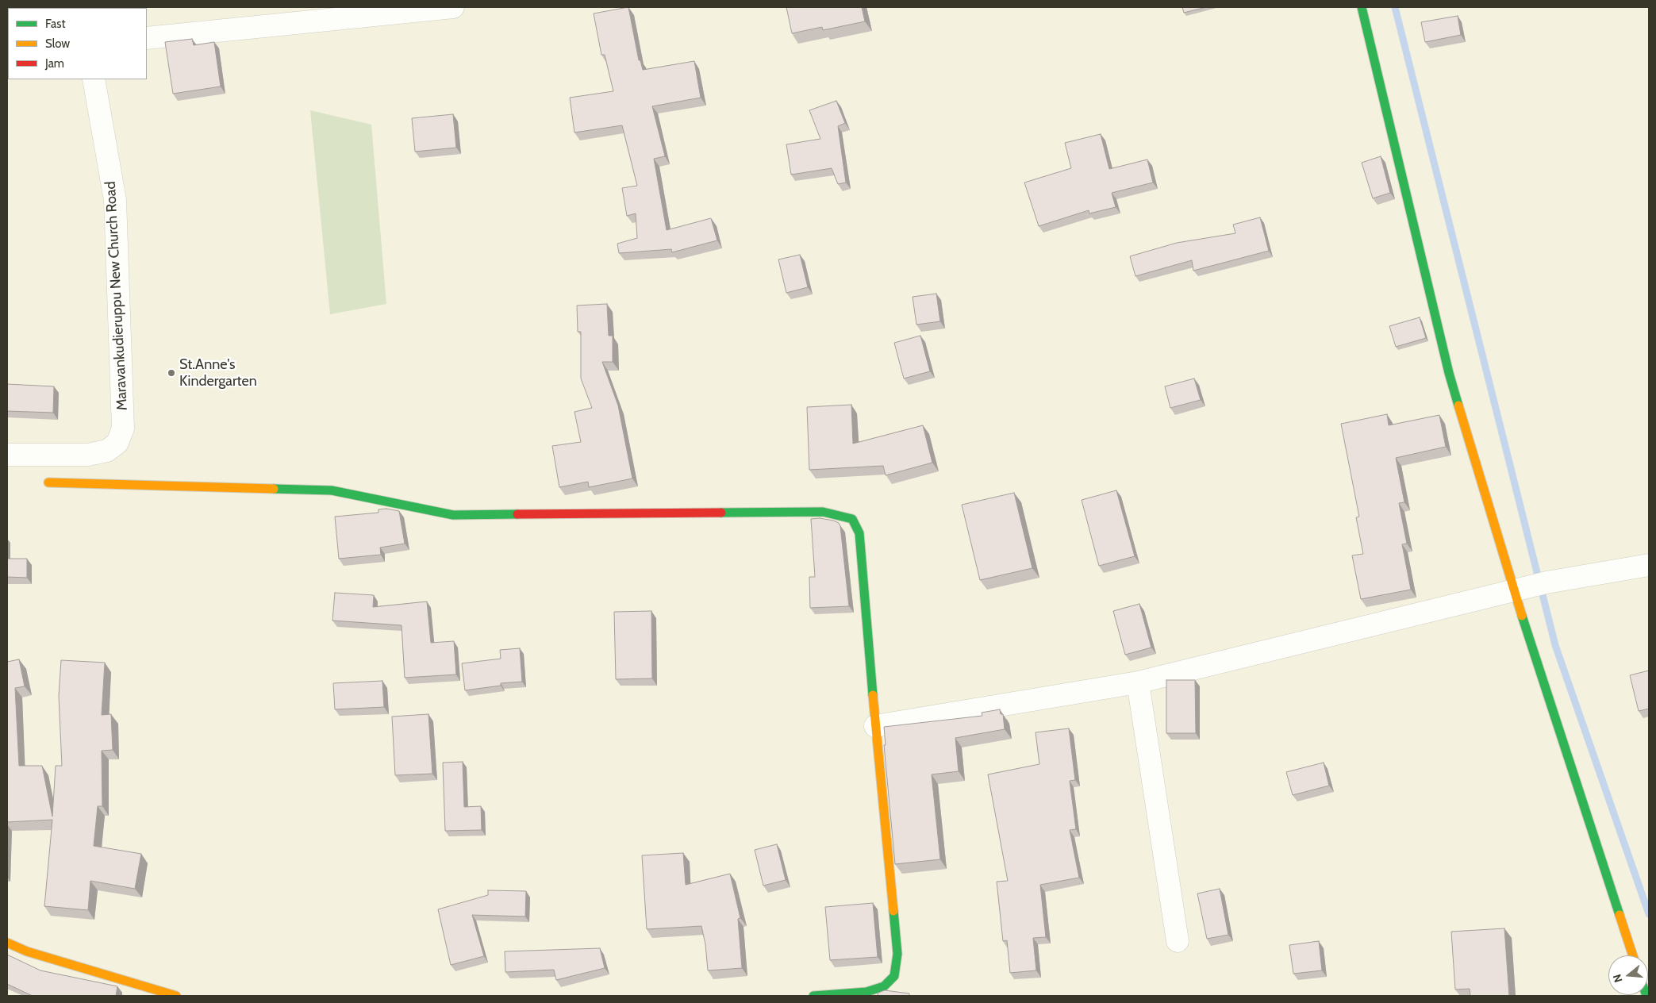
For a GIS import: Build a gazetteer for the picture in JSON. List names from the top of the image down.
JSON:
{
  "streets": {
    "street": ["Maravankudieruppu New Church Road"]
  },
  "places": ["St.Anne's Kindergarten"],
  "legend": ["Fast", "Slow", "Jam"],
  "north": "left"
}
